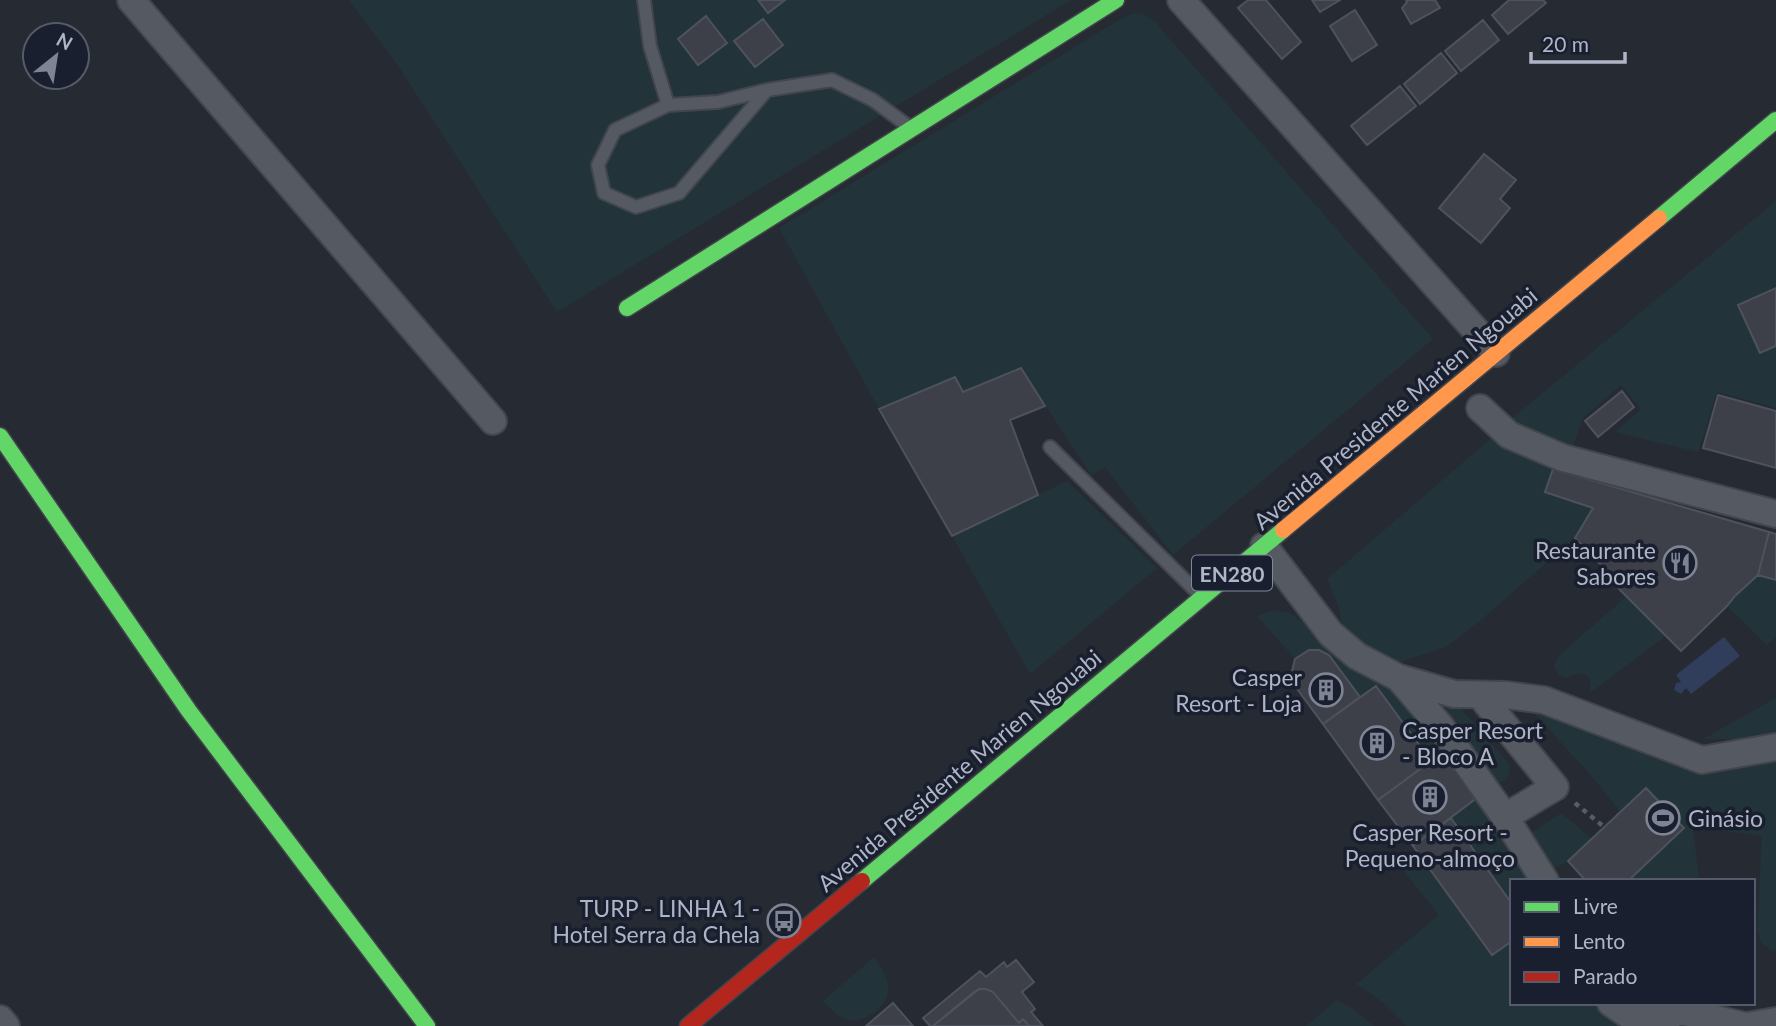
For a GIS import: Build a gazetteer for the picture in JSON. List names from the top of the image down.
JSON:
{
  "streets": {
    "main road": ["Avenida Presidente Marien Ngouabi", "EN280"]
  },
  "places": {
    "restaurant": ["Restaurante Sabores"],
    "building": ["Casper Resort - Loja", "Casper Resort - Bloco A", "Casper Resort - Pequeno-almoço"],
    "sports": ["Ginásio"],
    "bus stop": ["TURP - LINHA 1 - Hotel Serra da Chela"]
  },
  "legend": ["Livre", "Lento", "Parado"],
  "scale_bar": "20 m",
  "north": "top right"
}
